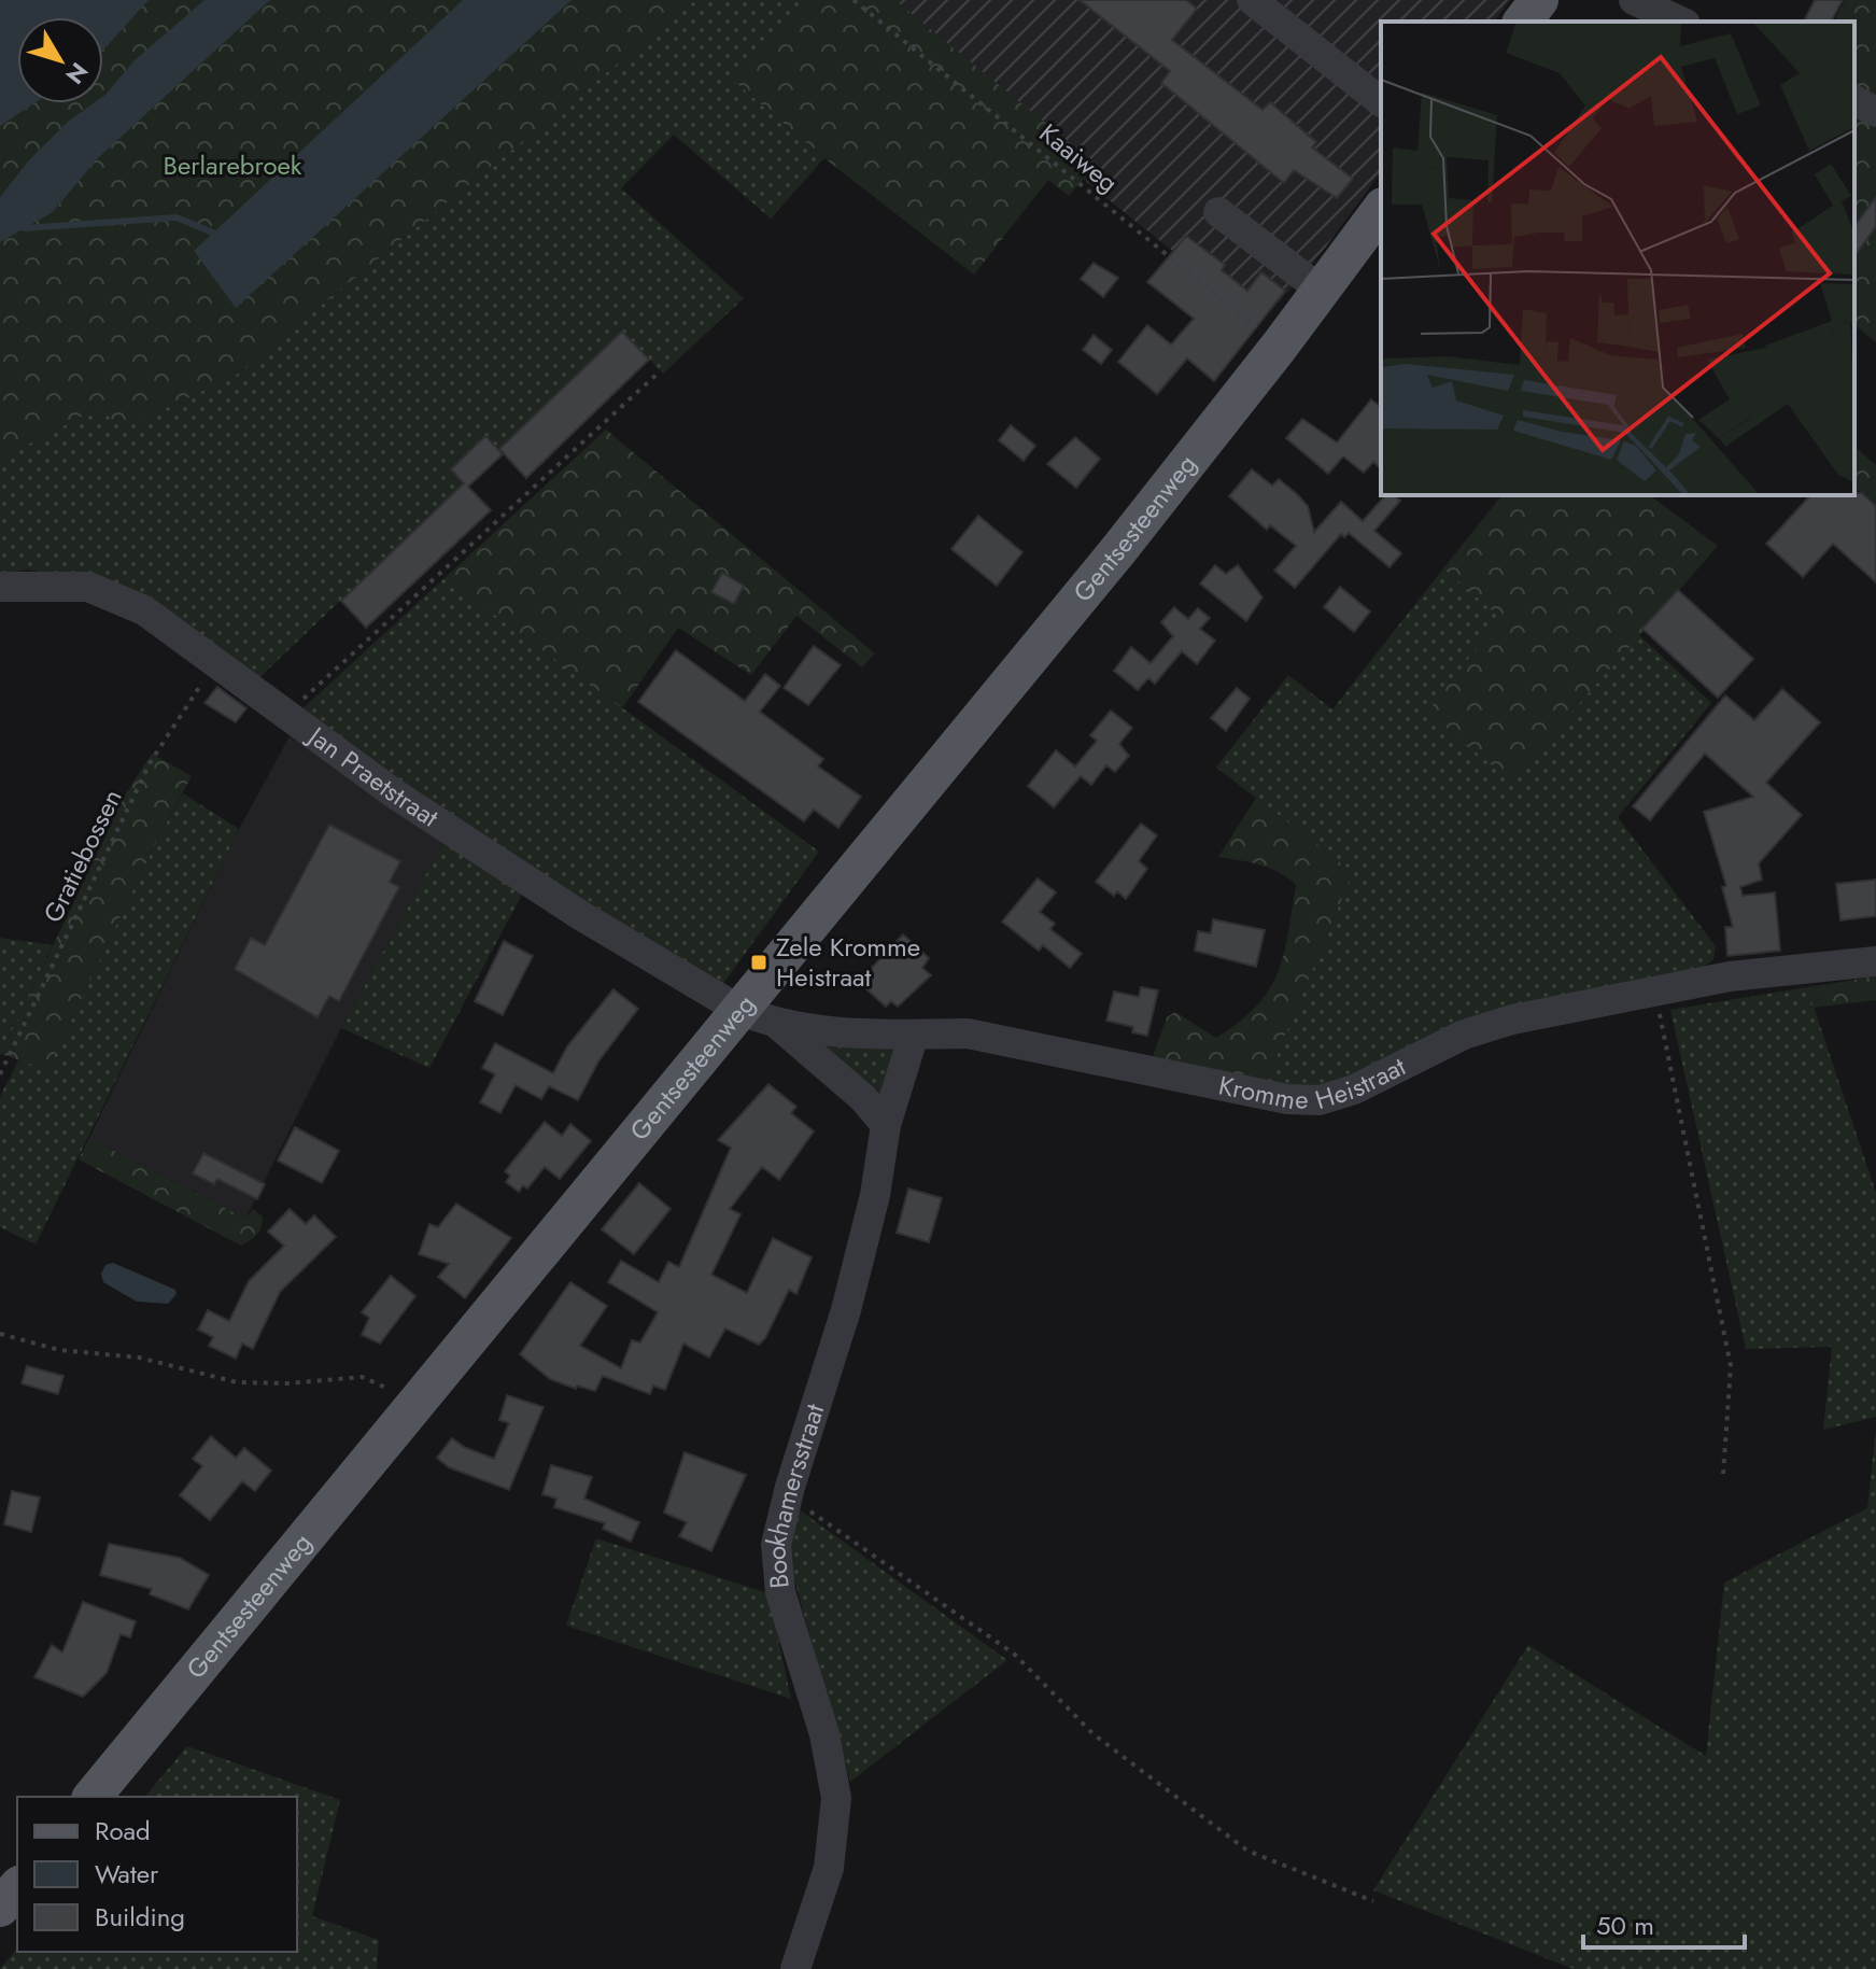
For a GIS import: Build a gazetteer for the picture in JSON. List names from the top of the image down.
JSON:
{
  "streets": {
    "main road": ["Gentsesteenweg"],
    "street": ["Jan Praetstraat", "Kromme Heistraat", "Bookhamersstraat"],
    "path": ["Kaaiweg", "Gratiebossen"]
  },
  "crossings": [
    ["Kaaiweg", "Gentsesteenweg"],
    ["Gentsesteenweg", "Jan Praetstraat"],
    ["Gentsesteenweg", "Kromme Heistraat"],
    ["Jan Praetstraat", "Gratiebossen"],
    ["Jan Praetstraat", "Kromme Heistraat"],
    ["Kromme Heistraat", "Bookhamersstraat"]
  ],
  "parks": ["Berlarebroek"],
  "places": {
    "transit": ["Zele Kromme Heistraat"]
  },
  "legend": ["Road", "Water", "Building"],
  "scale_bar": "50 m",
  "north": "bottom right"
}
